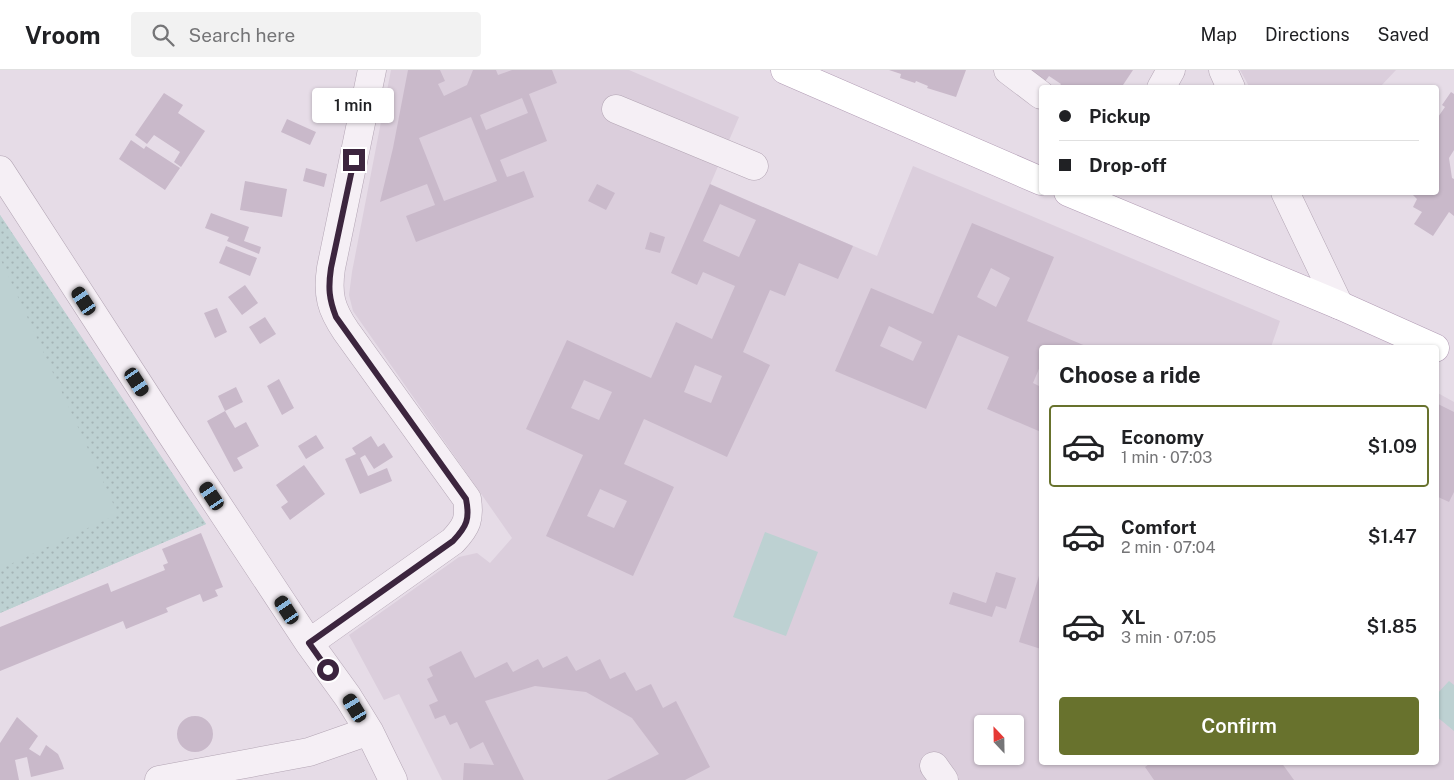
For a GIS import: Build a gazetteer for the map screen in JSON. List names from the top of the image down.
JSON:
{
  "north": "top",
  "page": {
    "header": "Vroom",
    "search": "Search here",
    "nav": ["Map", "Directions", "Saved"],
    "banner": ["Pickup", "Drop-off"],
    "bubble": "1 min",
    "heading": "Choose a ride",
    "list": [
      {
        "name": "Economy",
        "note": "1 min · 07:03",
        "value": "$1.09"
      },
      {
        "name": "Comfort",
        "note": "2 min · 07:04",
        "value": "$1.47"
      },
      {
        "name": "XL",
        "note": "3 min · 07:05",
        "value": "$1.85"
      }
    ],
    "buttons": "Confirm"
  }
}
